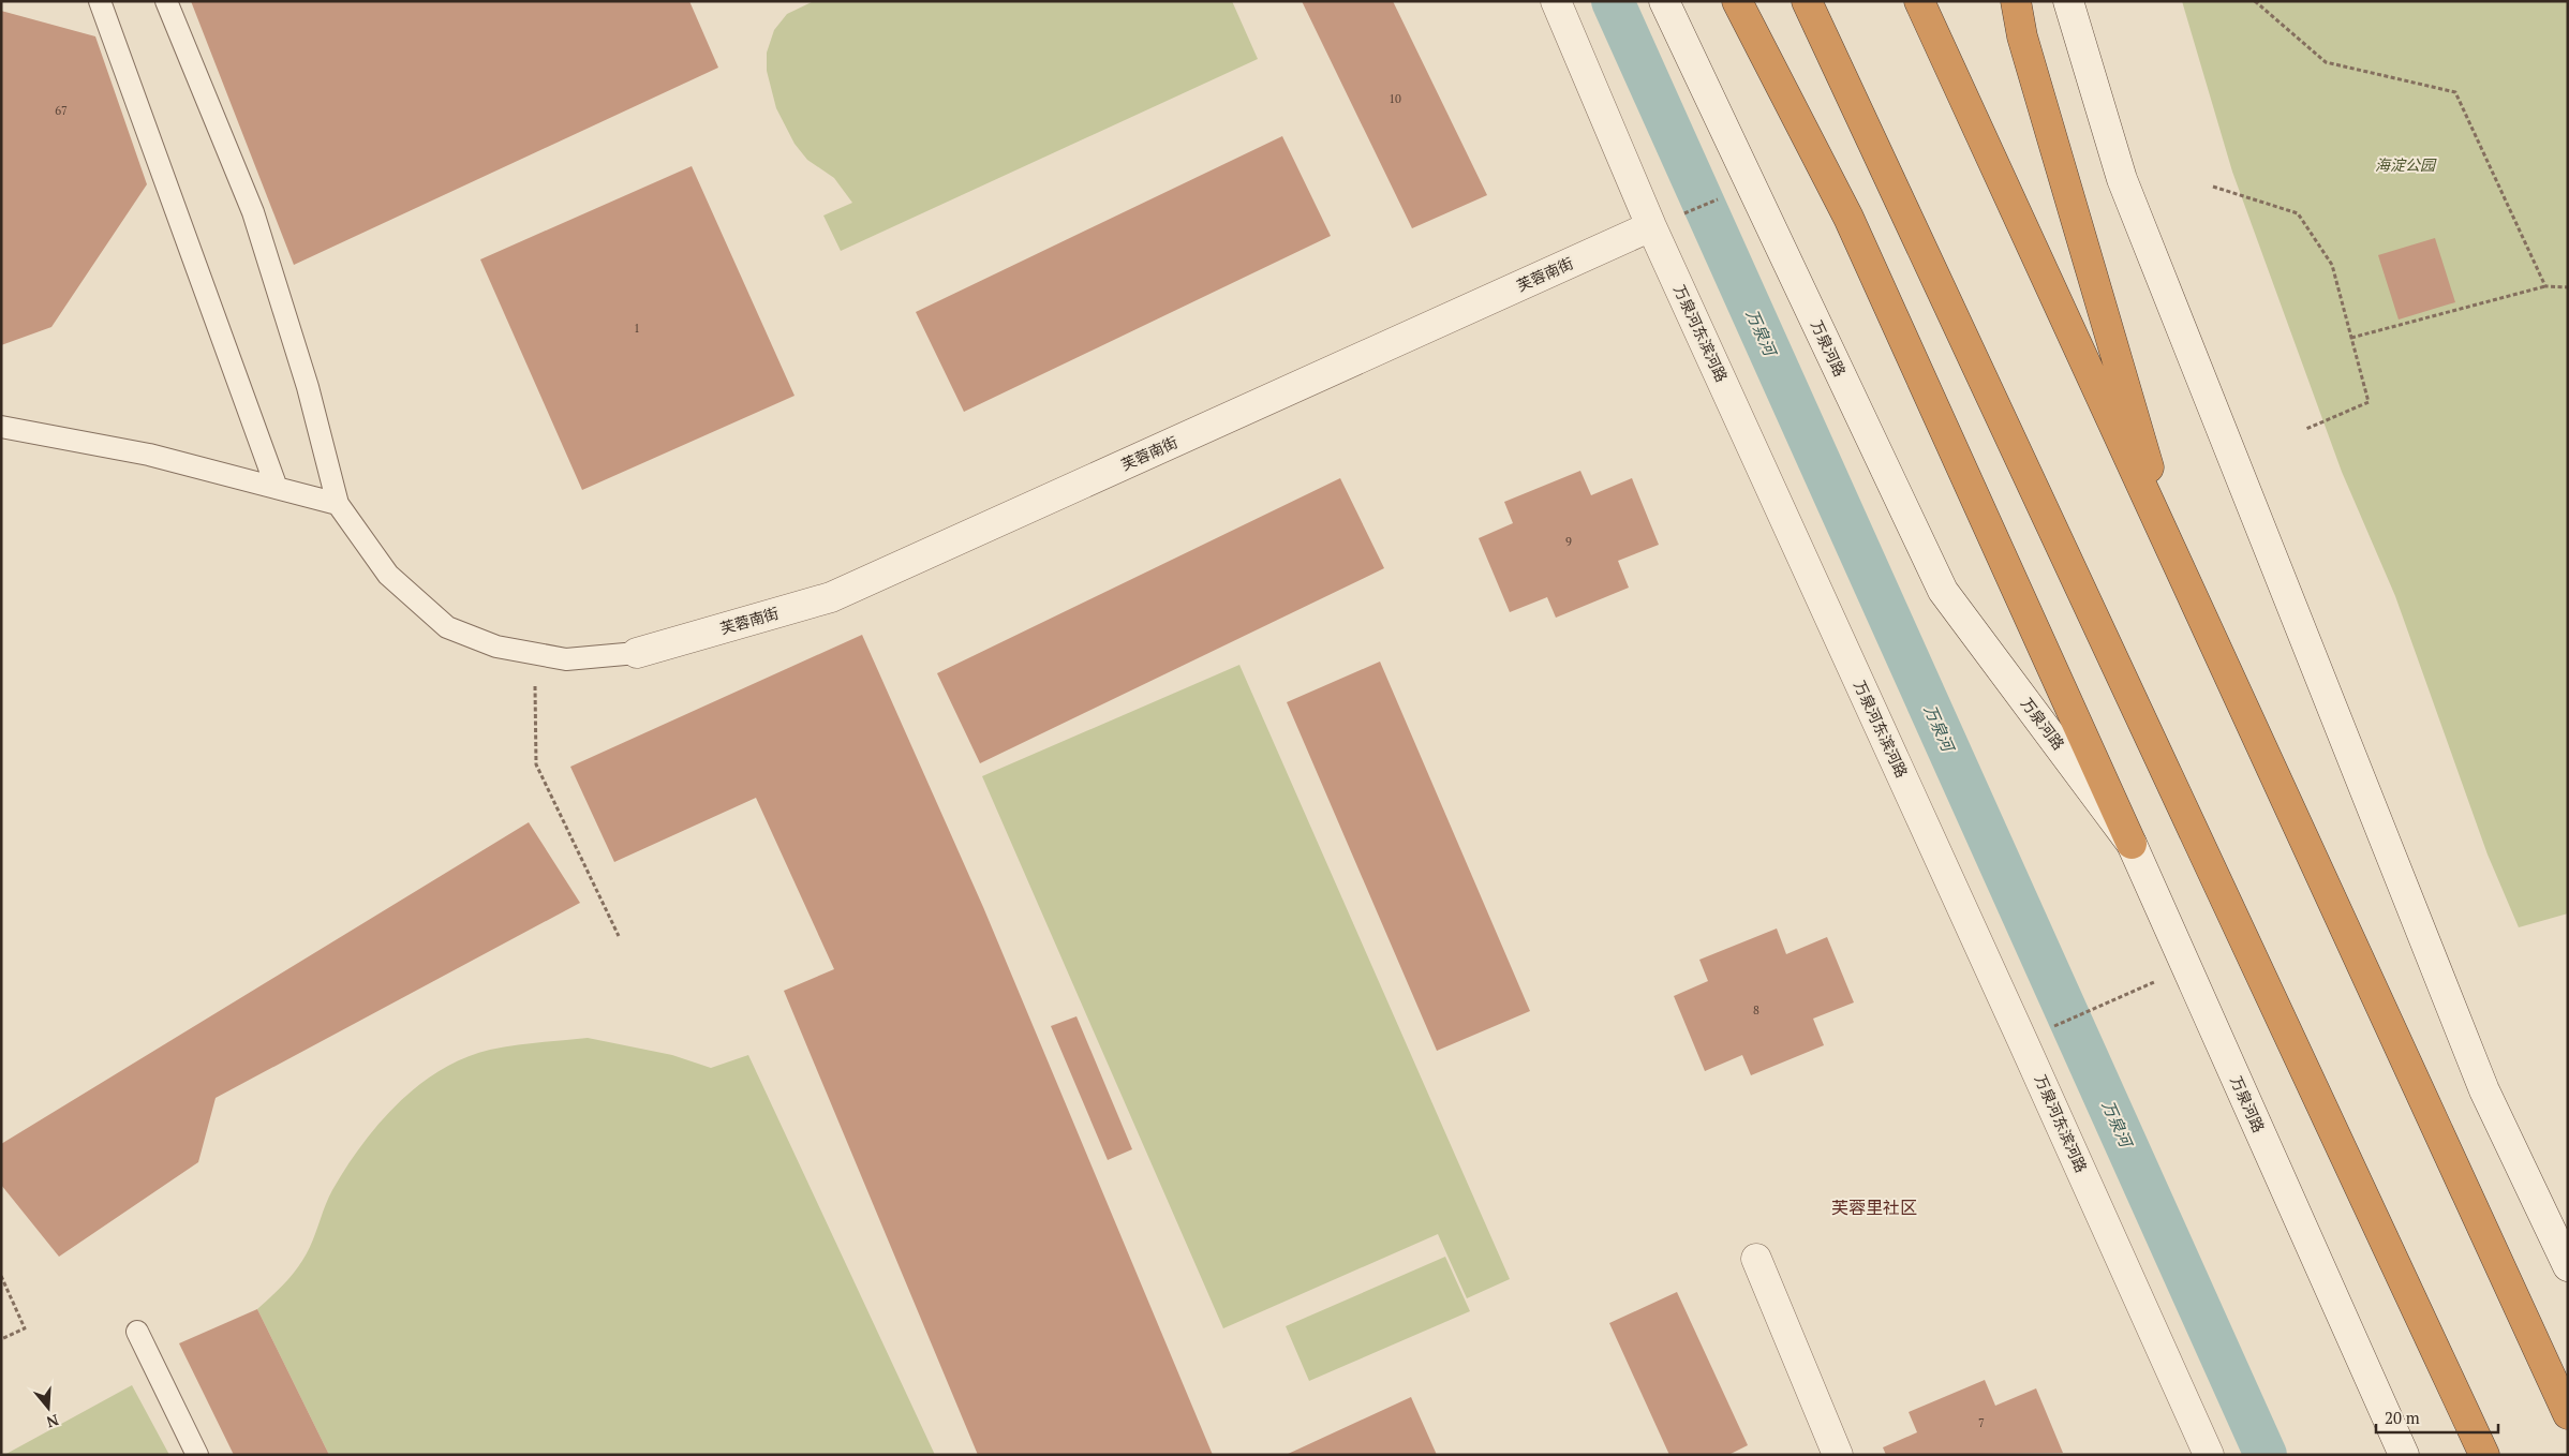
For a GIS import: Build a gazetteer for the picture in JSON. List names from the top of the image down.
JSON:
{
  "streets": {
    "street": ["芙蓉南街", "万泉河东滨河路", "万泉河路"]
  },
  "crossings": [
    ["芙蓉南街", "万泉河东滨河路"]
  ],
  "districts": ["芙蓉里社区"],
  "water": ["万泉河"],
  "parks": ["海淀公园"],
  "house_numbers": [
    "10",
    "67",
    "1",
    "9",
    "8",
    "7"
  ],
  "scale_bar": "20 m",
  "north": "bottom"
}
